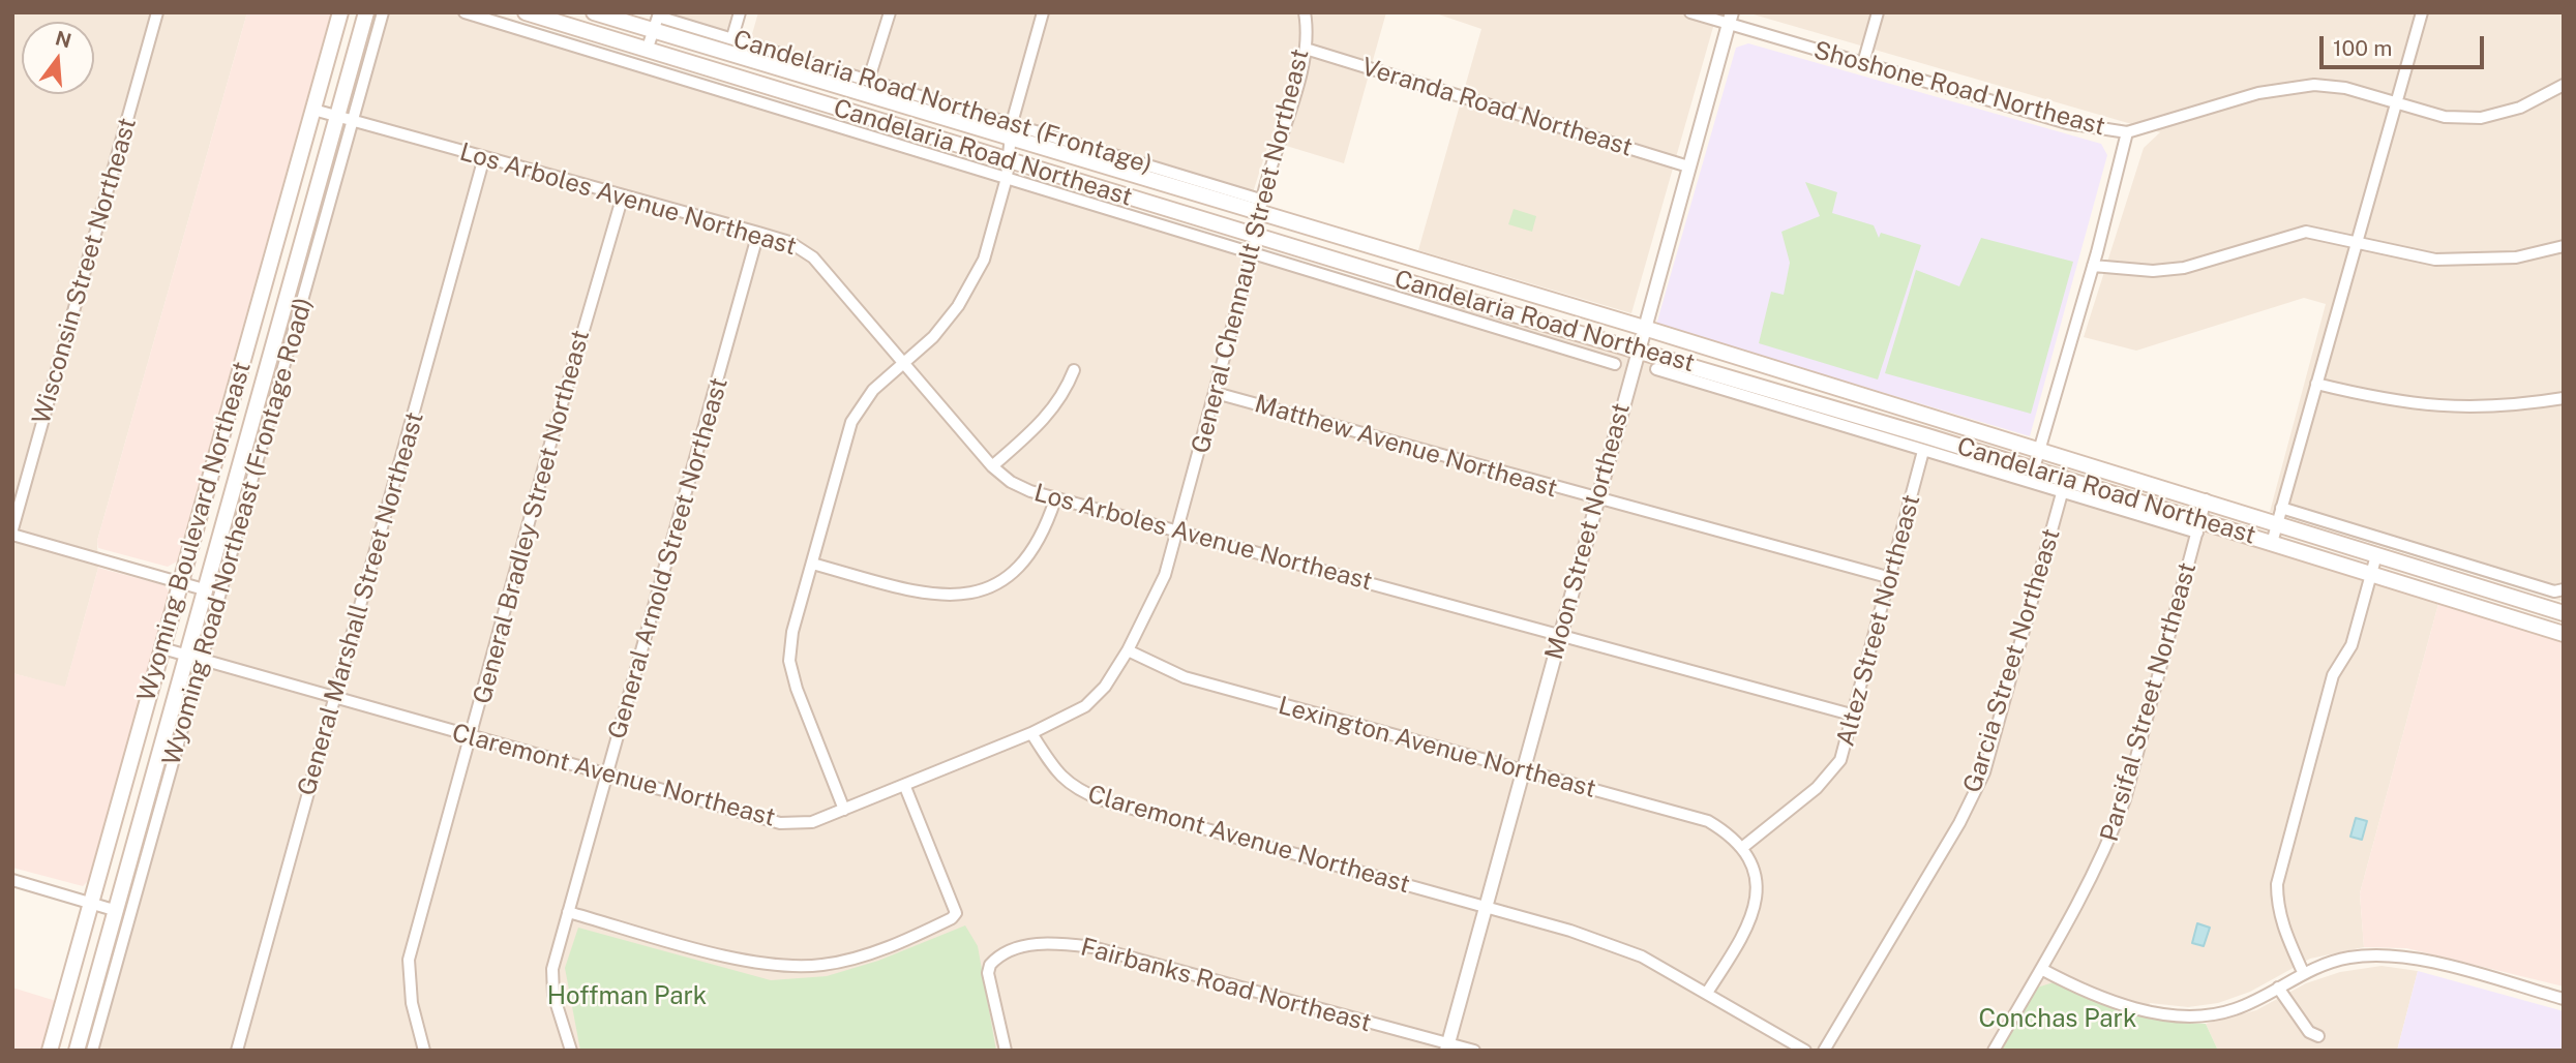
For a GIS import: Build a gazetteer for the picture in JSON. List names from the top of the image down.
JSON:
{
  "streets": {
    "main road": ["Candelaria Road Northeast", "Wyoming Boulevard Northeast"],
    "street": [
      "Shoshone Road Northeast",
      "Candelaria Road Northeast (Frontage)",
      "Veranda Road Northeast",
      "Los Arboles Avenue Northeast",
      "General Chennault Street Northeast",
      "Wisconsin Street Northeast",
      "Matthew Avenue Northeast",
      "General Bradley Street Northeast",
      "Wyoming Road Northeast (Frontage Road)",
      "Moon Street Northeast",
      "General Arnold Street Northeast",
      "General Marshall Street Northeast",
      "Altez Street Northeast",
      "Garcia Street Northeast",
      "Parsifal Street Northeast",
      "Lexington Avenue Northeast",
      "Claremont Avenue Northeast",
      "Fairbanks Road Northeast"
    ]
  },
  "crossings": [
    ["Shoshone Road Northeast", "Moon Street Northeast"],
    ["Candelaria Road Northeast (Frontage)", "Candelaria Road Northeast"],
    ["Candelaria Road Northeast (Frontage)", "General Chennault Street Northeast"],
    ["Veranda Road Northeast", "General Chennault Street Northeast"],
    ["Veranda Road Northeast", "Moon Street Northeast"],
    ["Candelaria Road Northeast", "General Chennault Street Northeast"],
    ["Candelaria Road Northeast", "Moon Street Northeast"],
    ["Candelaria Road Northeast", "Parsifal Street Northeast"],
    ["Los Arboles Avenue Northeast", "General Chennault Street Northeast"],
    ["Los Arboles Avenue Northeast", "General Bradley Street Northeast"],
    ["Los Arboles Avenue Northeast", "Wyoming Boulevard Northeast"],
    ["Los Arboles Avenue Northeast", "Wyoming Road Northeast (Frontage Road)"],
    ["Los Arboles Avenue Northeast", "Moon Street Northeast"],
    ["Los Arboles Avenue Northeast", "General Arnold Street Northeast"],
    ["Los Arboles Avenue Northeast", "General Marshall Street Northeast"],
    ["Los Arboles Avenue Northeast", "Altez Street Northeast"],
    ["General Chennault Street Northeast", "Matthew Avenue Northeast"],
    ["General Chennault Street Northeast", "Lexington Avenue Northeast"],
    ["General Chennault Street Northeast", "Claremont Avenue Northeast"],
    ["Matthew Avenue Northeast", "Moon Street Northeast"],
    ["Matthew Avenue Northeast", "Altez Street Northeast"],
    ["General Bradley Street Northeast", "Claremont Avenue Northeast"],
    ["Wyoming Boulevard Northeast", "Claremont Avenue Northeast"],
    ["Wyoming Road Northeast (Frontage Road)", "Claremont Avenue Northeast"],
    ["Moon Street Northeast", "Lexington Avenue Northeast"],
    ["Moon Street Northeast", "Claremont Avenue Northeast"],
    ["Moon Street Northeast", "Fairbanks Road Northeast"],
    ["General Arnold Street Northeast", "Claremont Avenue Northeast"],
    ["General Marshall Street Northeast", "Claremont Avenue Northeast"],
    ["Altez Street Northeast", "Lexington Avenue Northeast"]
  ],
  "parks": ["Hoffman Park", "Conchas Park"],
  "scale_bar": "100 m",
  "north": "top"
}
